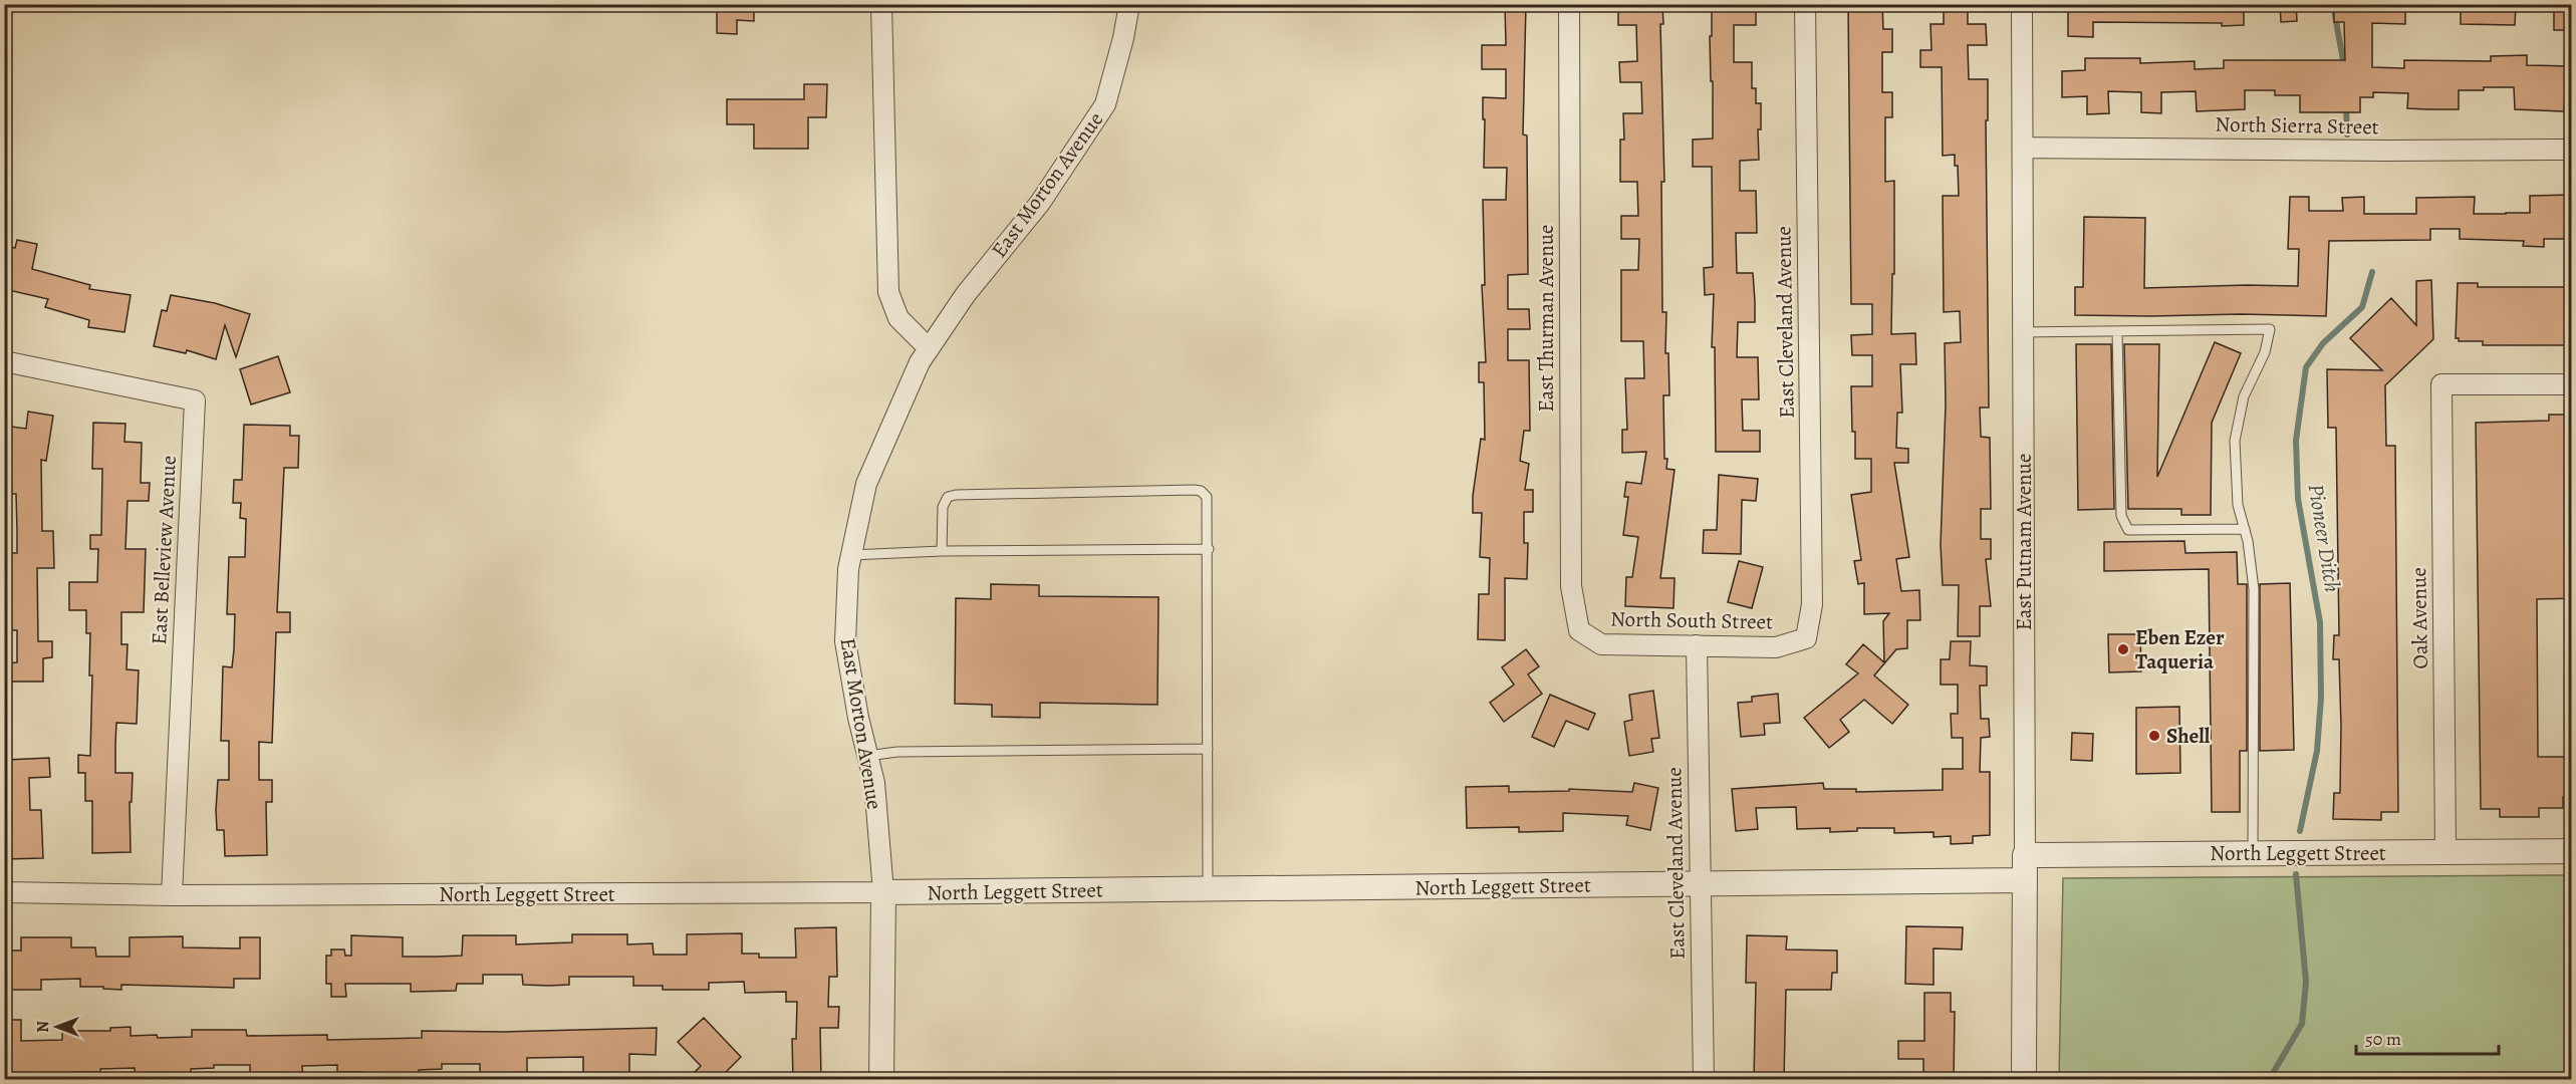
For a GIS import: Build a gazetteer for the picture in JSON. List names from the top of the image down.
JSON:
{
  "streets": {
    "street": [
      "North Sierra Street",
      "East Morton Avenue",
      "East Thurman Avenue",
      "East Cleveland Avenue",
      "East Putnam Avenue",
      "East Belleview Avenue",
      "Oak Avenue",
      "North South Street",
      "North Leggett Street"
    ]
  },
  "crossings": [
    ["North Sierra Street", "East Putnam Avenue"],
    ["East Morton Avenue", "North Leggett Street"],
    ["East Thurman Avenue", "North South Street"],
    ["East Cleveland Avenue", "North South Street"],
    ["East Cleveland Avenue", "North Leggett Street"],
    ["East Putnam Avenue", "North Leggett Street"],
    ["East Belleview Avenue", "North Leggett Street"],
    ["Oak Avenue", "North Leggett Street"]
  ],
  "water": ["Pioneer Ditch"],
  "places": ["Eben Ezer Taqueria", "Shell"],
  "scale_bar": "50 m",
  "north": "left"
}
